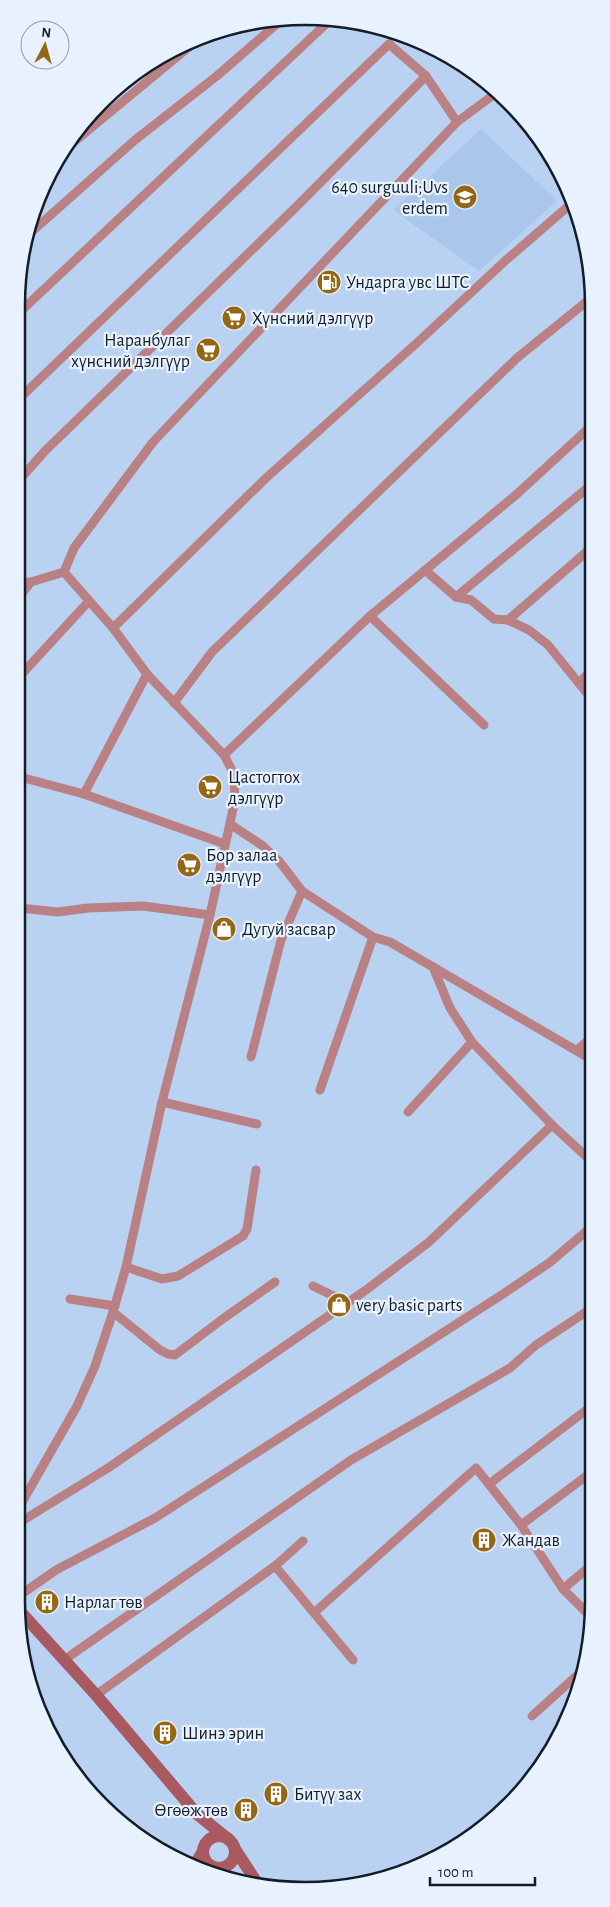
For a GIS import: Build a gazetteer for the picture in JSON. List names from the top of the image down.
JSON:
{
  "places": {
    "school or university": ["640 surguuli;Uvs erdem"],
    "fuel station": ["Ундарга увс ШТС"],
    "supermarket": [
      "Хүнсний дэлгүүр",
      "Наранбулаг хүнсний дэлгүүр",
      "Цастогтох дэлгүүр",
      "Бор залаа дэлгүүр"
    ],
    "shop": ["Дугуй засвар", "very basic parts"],
    "building": [
      "Жандав",
      "Нарлаг төв",
      "Шинэ эрин",
      "Битүү зах",
      "Өгөөж төв"
    ]
  },
  "scale_bar": "100 m",
  "north": "top"
}
